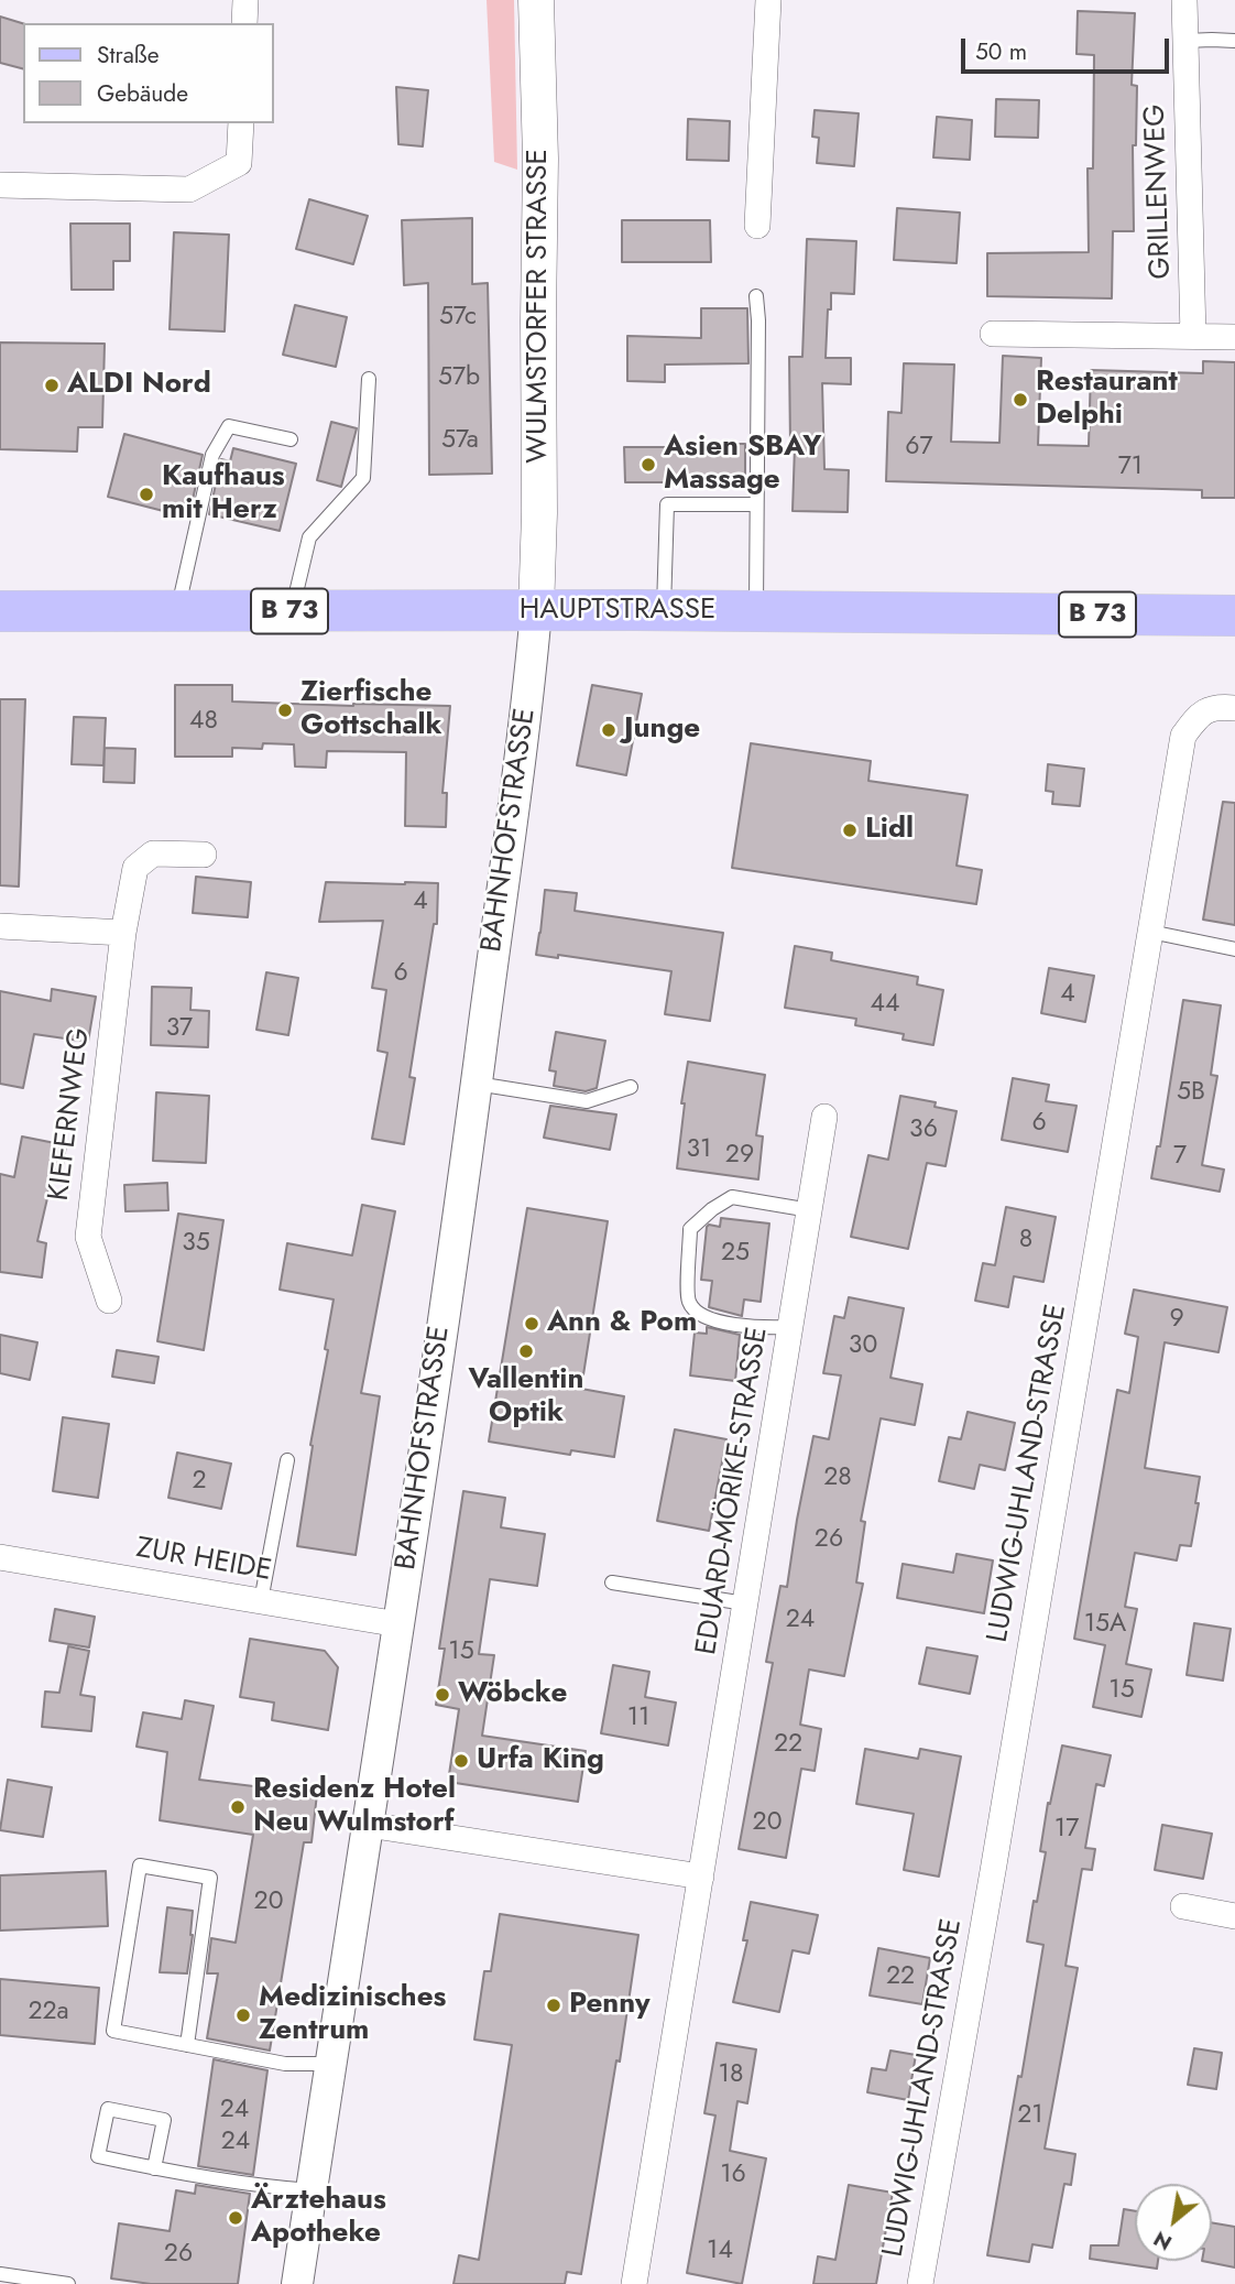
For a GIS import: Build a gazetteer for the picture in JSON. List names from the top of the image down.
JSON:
{
  "streets": {
    "main road": ["WULMSTORFER STRASSE", "B 73", "HAUPTSTRASSE"],
    "street": [
      "GRILLENWEG",
      "BAHNHOFSTRASSE",
      "KIEFERNWEG",
      "LUDWIG-UHLAND-STRASSE",
      "EDUARD-MÖRIKE-STRASSE",
      "ZUR HEIDE"
    ]
  },
  "crossings": [
    ["WULMSTORFER STRASSE", "HAUPTSTRASSE"],
    ["WULMSTORFER STRASSE", "BAHNHOFSTRASSE"],
    ["HAUPTSTRASSE", "BAHNHOFSTRASSE"],
    ["BAHNHOFSTRASSE", "ZUR HEIDE"]
  ],
  "places": [
    "ALDI Nord",
    "Restaurant Delphi",
    "Asien SBAY Massage",
    "Kaufhaus mit Herz",
    "Zierfische Gottschalk",
    "Junge",
    "Lidl",
    "Ann & Pom",
    "Vallentin Optik",
    "Wöbcke",
    "Urfa King",
    "Residenz Hotel Neu Wulmstorf",
    "Penny",
    "Medizinisches Zentrum",
    "Ärztehaus Apotheke"
  ],
  "house_numbers": [
    "57c",
    "57b",
    "57a",
    "67",
    "71",
    "48",
    "4",
    "6",
    "4",
    "44",
    "37",
    "5B",
    "6",
    "36",
    "31",
    "29",
    "7",
    "8",
    "35",
    "25",
    "9",
    "30",
    "28",
    "2",
    "26",
    "24",
    "15A",
    "15",
    "15",
    "11",
    "22",
    "20",
    "17",
    "20",
    "22",
    "22a",
    "18",
    "24",
    "21",
    "24",
    "16",
    "14",
    "26"
  ],
  "legend": ["Straße", "Gebäude"],
  "scale_bar": "50 m",
  "north": "bottom left"
}
